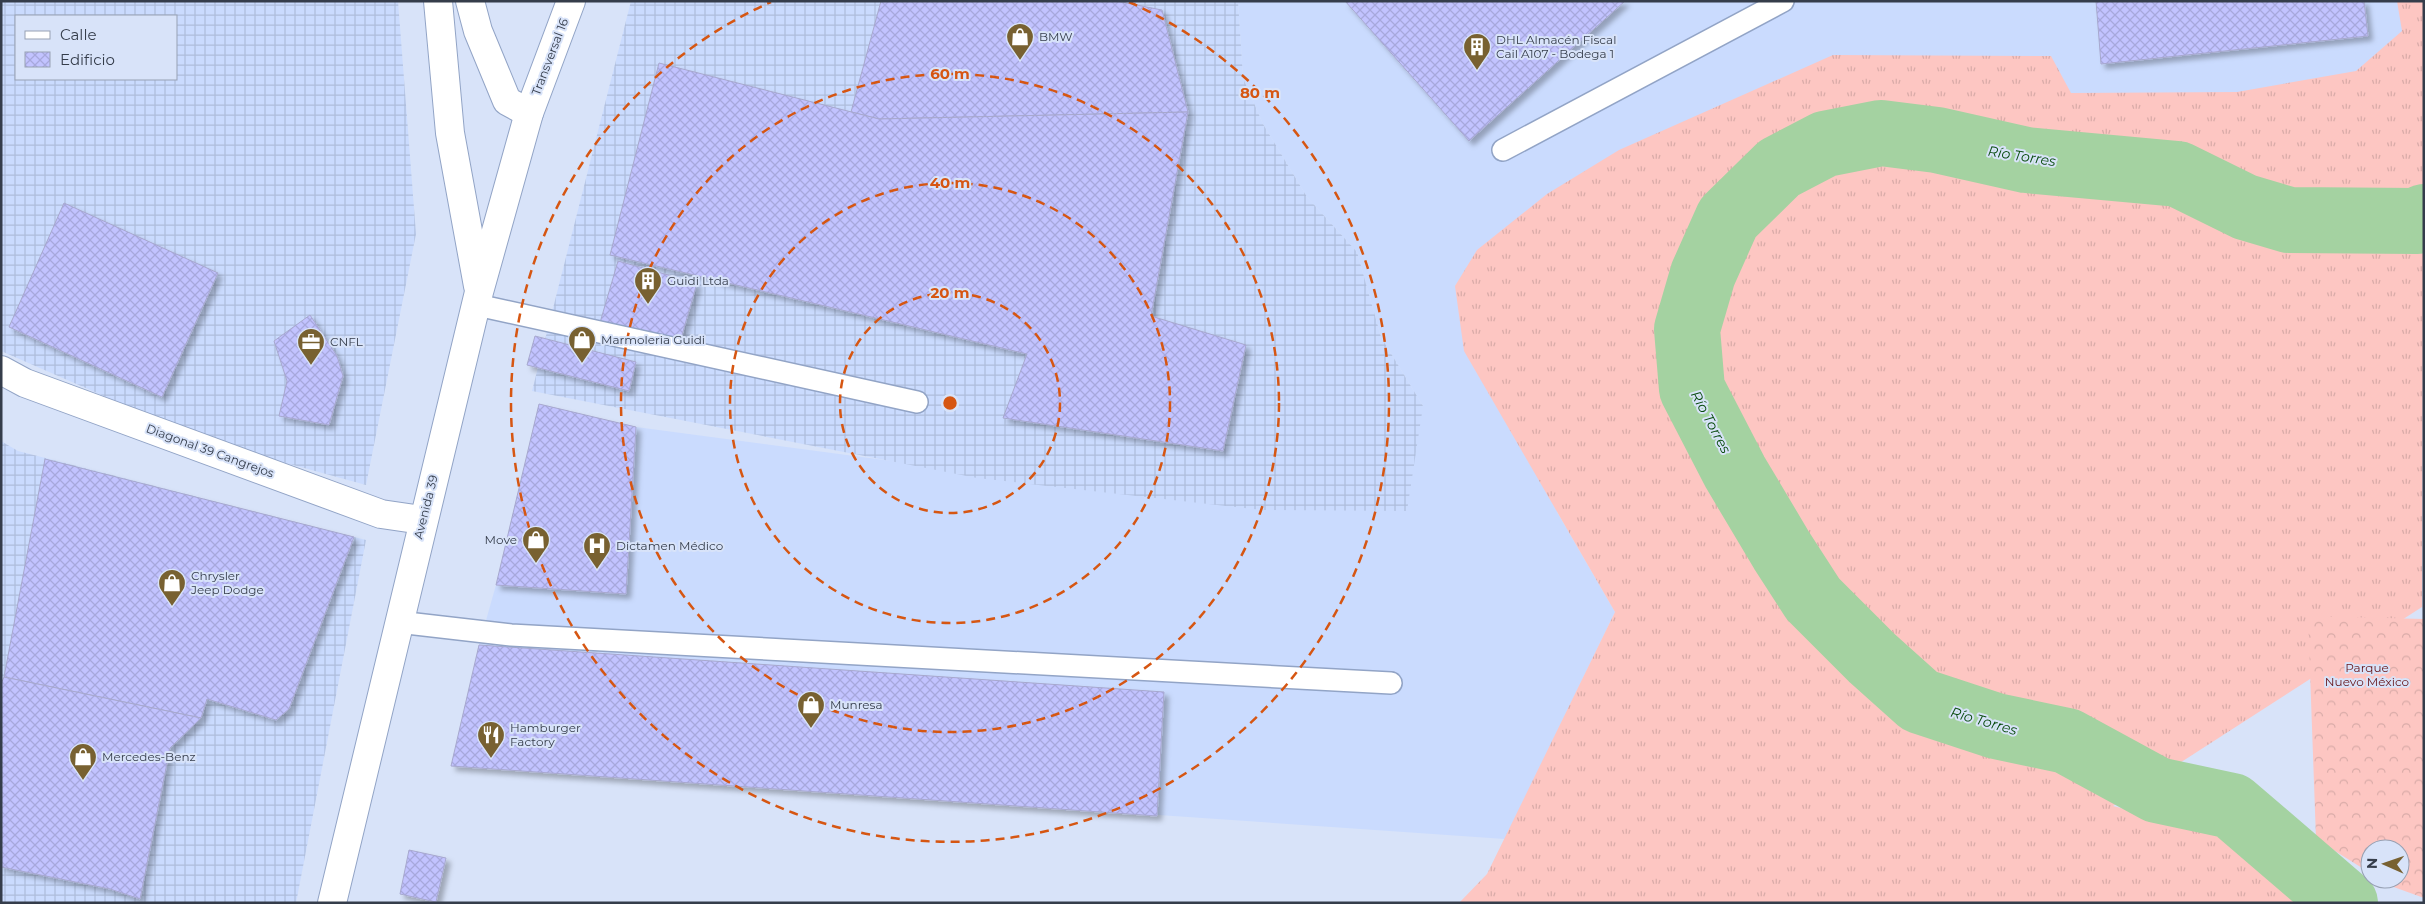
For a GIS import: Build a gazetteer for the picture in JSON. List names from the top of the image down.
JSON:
{
  "streets": {
    "main road": ["Transversal 16", "Diagonal 39 Cangrejos", "Avenida 39"]
  },
  "crossings": [
    ["Transversal 16", "Avenida 39"],
    ["Diagonal 39 Cangrejos", "Avenida 39"]
  ],
  "water": ["Río Torres"],
  "parks": ["Parque Nuevo México"],
  "places": {
    "shop": [
      "BMW",
      "Marmoleria Guidi",
      "Move",
      "Chrysler Jeep Dodge",
      "Munresa",
      "Mercedes-Benz"
    ],
    "building": ["DHL Almacén Fiscal Cail A107 - Bodega 1", "Guidi Ltda"],
    "office": ["CNFL"],
    "hospital": ["Dictamen Médico"],
    "restaurant": ["Hamburger Factory"]
  },
  "legend": ["Calle", "Edificio"],
  "north": "left",
  "rings": [
    "60 m",
    "80 m",
    "40 m",
    "20 m"
  ]
}
